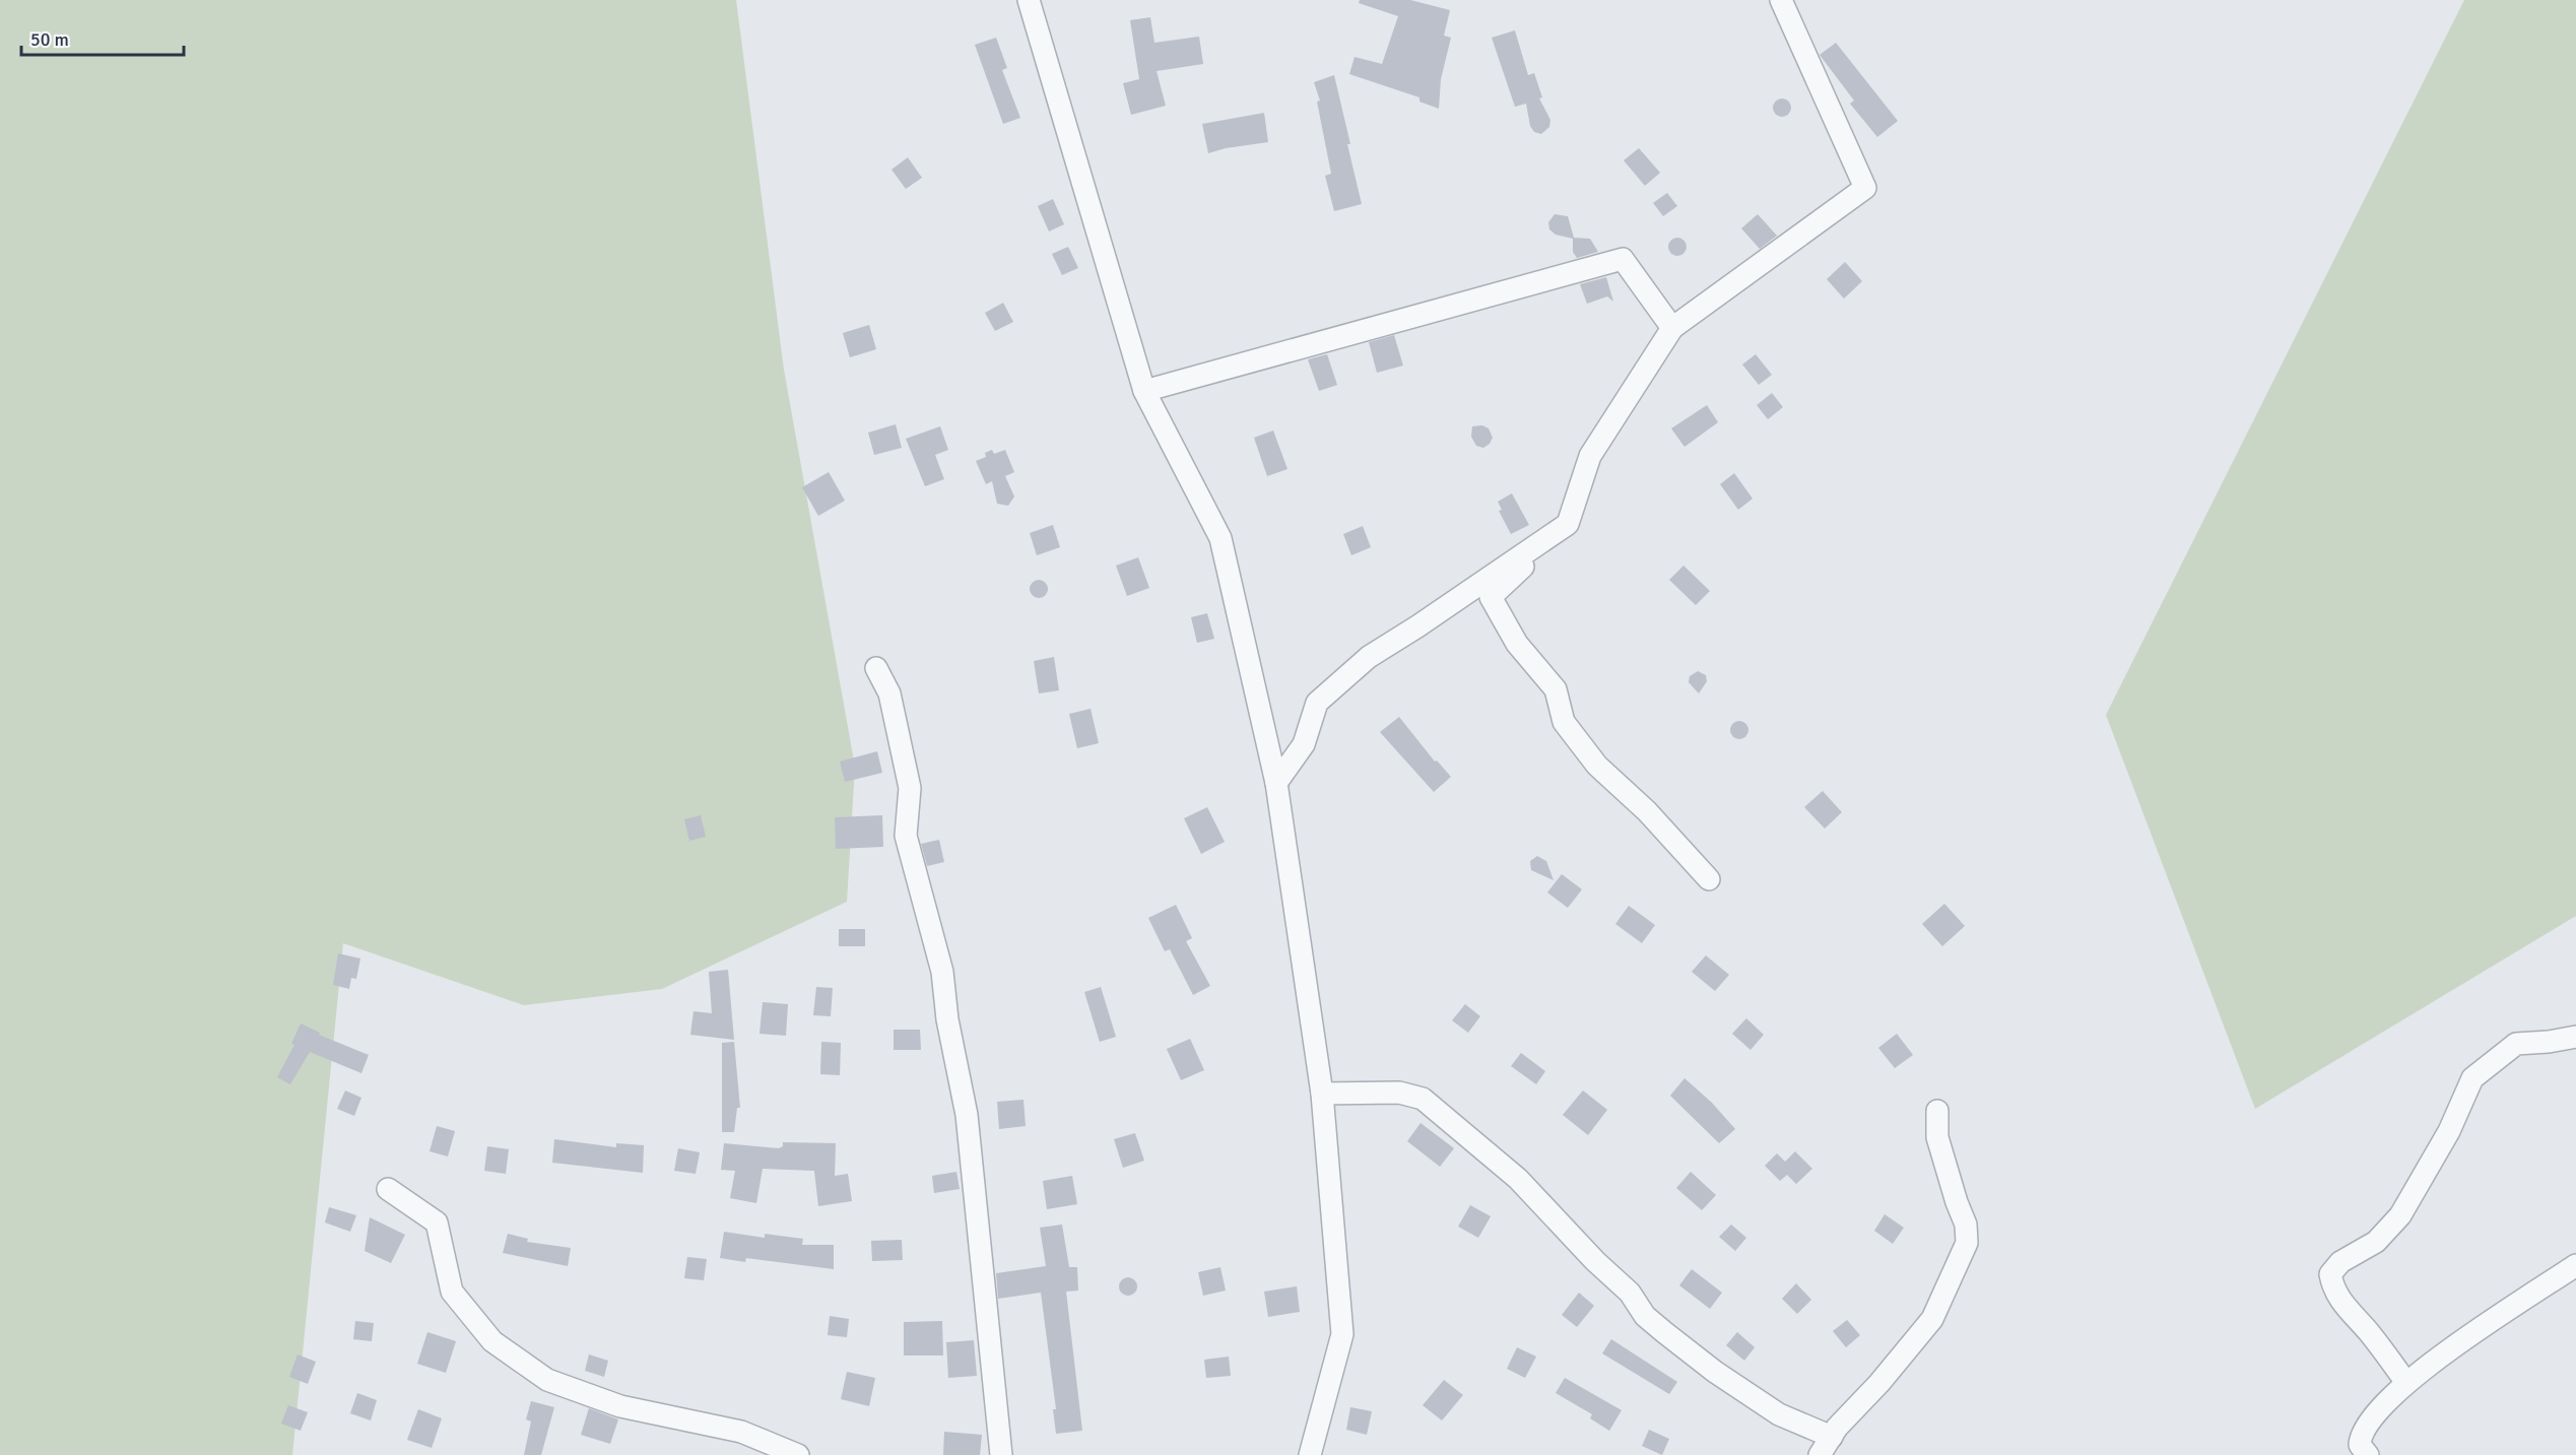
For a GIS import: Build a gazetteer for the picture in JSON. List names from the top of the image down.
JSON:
{
  "scale_bar": "50 m"
}
